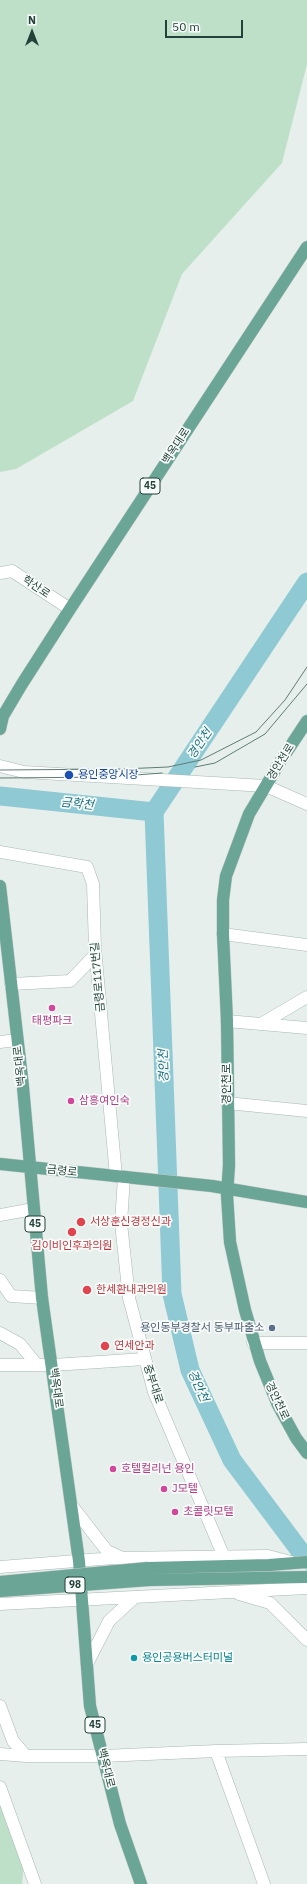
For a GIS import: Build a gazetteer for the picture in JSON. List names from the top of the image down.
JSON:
{
  "streets": {
    "main road": [
      "백옥대로",
      "45",
      "경안천로",
      "금령로",
      "98"
    ],
    "street": ["학산로", "금령로117번길", "중부대로"]
  },
  "crossings": [
    ["백옥대로", "학산로"],
    ["백옥대로", "금령로"],
    ["경안천로", "금령로"],
    ["금령로117번길", "금령로"],
    ["금령로117번길", "중부대로"],
    ["금령로", "중부대로"]
  ],
  "water": ["경안천", "금학천"],
  "places": [
    "용인중앙시장",
    "태평파크",
    "삼흥여인숙",
    "서상훈신경정신과",
    "김이비인후과의원",
    "한세환내과의원",
    "용인동부경찰서 동부파출소",
    "연세안과",
    "호텔컬리넌 용인",
    "J모텔",
    "초콜릿모텔",
    "용인공용버스터미널"
  ],
  "scale_bar": "50 m",
  "north": "top"
}
